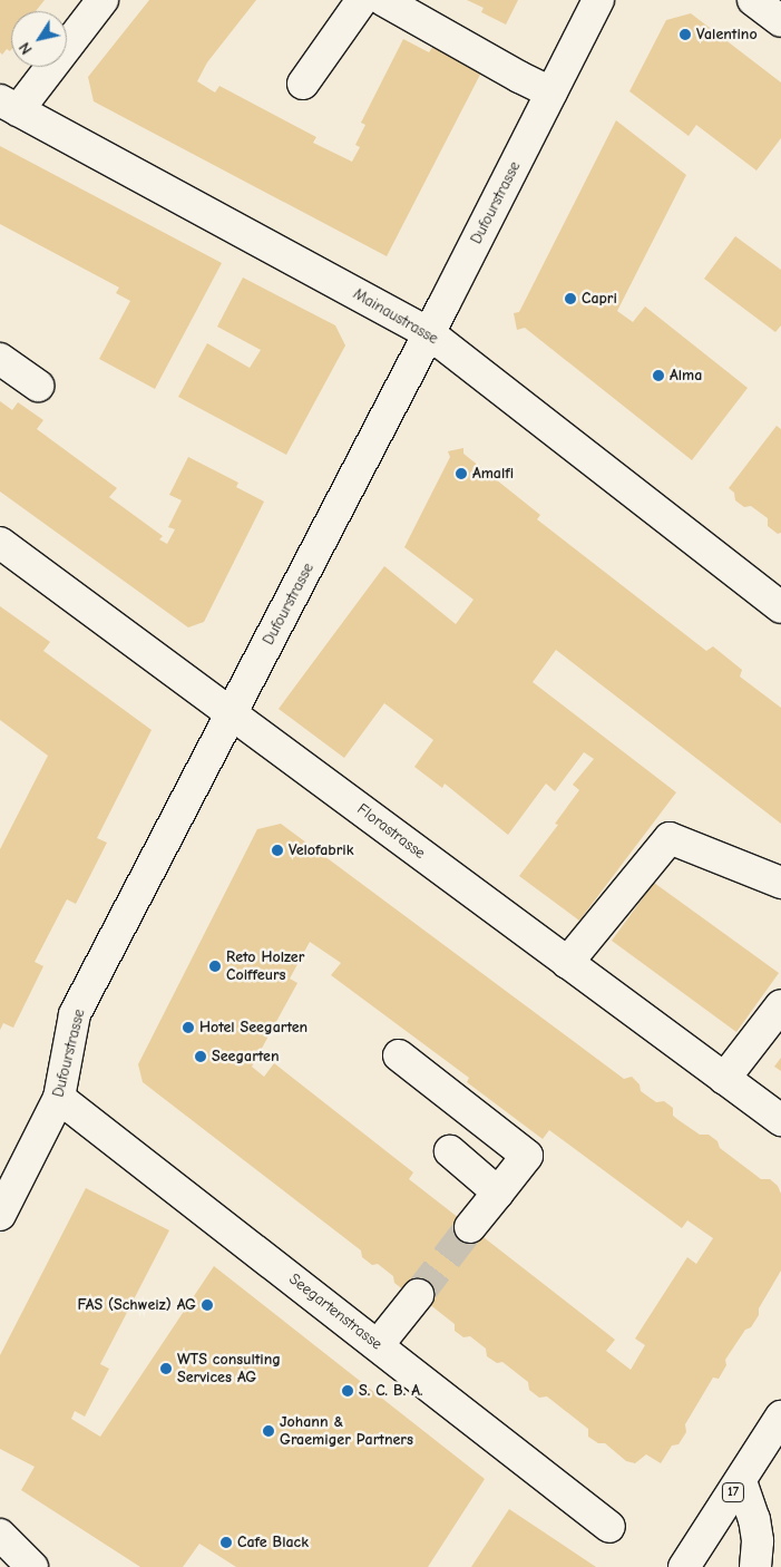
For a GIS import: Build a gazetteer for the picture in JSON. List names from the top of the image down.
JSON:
{
  "streets": {
    "street": [
      "Dufourstrasse",
      "Mainaustrasse",
      "Florastrasse",
      "Seegartenstrasse",
      "17"
    ]
  },
  "crossings": [
    ["Dufourstrasse", "Mainaustrasse"],
    ["Dufourstrasse", "Florastrasse"],
    ["Dufourstrasse", "Seegartenstrasse"]
  ],
  "places": [
    "Valentino",
    "Capri",
    "Alma",
    "Amalfi",
    "Velofabrik",
    "Reto Holzer Coiffeurs",
    "Hotel Seegarten",
    "Seegarten",
    "FAS (Schweiz) AG",
    "WTS consulting Services AG",
    "S. C. B. A.",
    "Johann & Graemiger Partners",
    "Cafe Black"
  ],
  "north": "bottom left"
}
